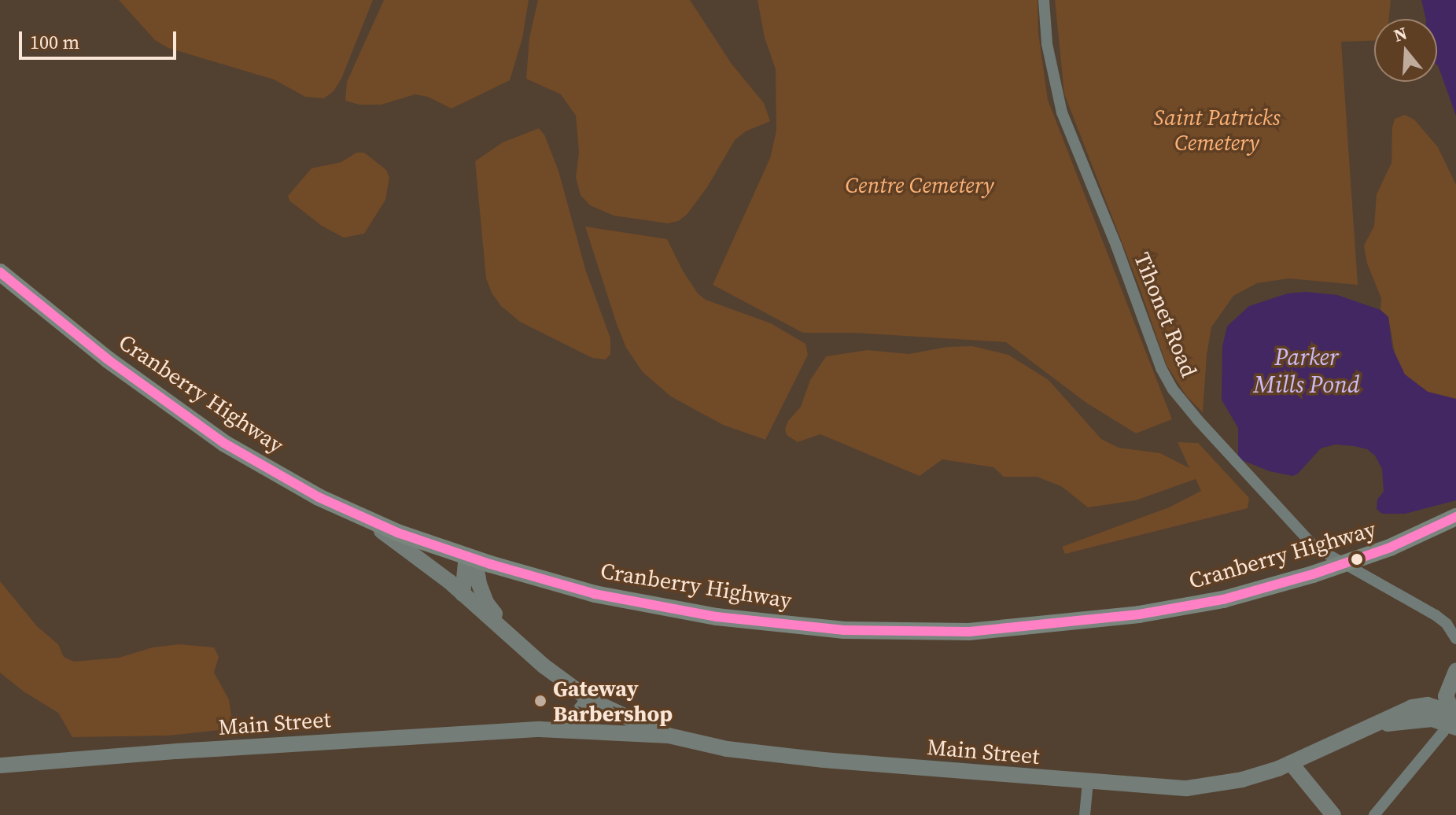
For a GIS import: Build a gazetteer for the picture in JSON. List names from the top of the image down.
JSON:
{
  "streets": {
    "main road": ["Cranberry Highway", "Main Street"],
    "street": ["Tihonet Road"]
  },
  "crossings": [
    ["Tihonet Road", "Cranberry Highway"]
  ],
  "water": ["Parker Mills Pond"],
  "parks": ["Saint Patricks Cemetery", "Centre Cemetery"],
  "places": ["Gateway Barbershop"],
  "scale_bar": "100 m",
  "north": "top"
}
